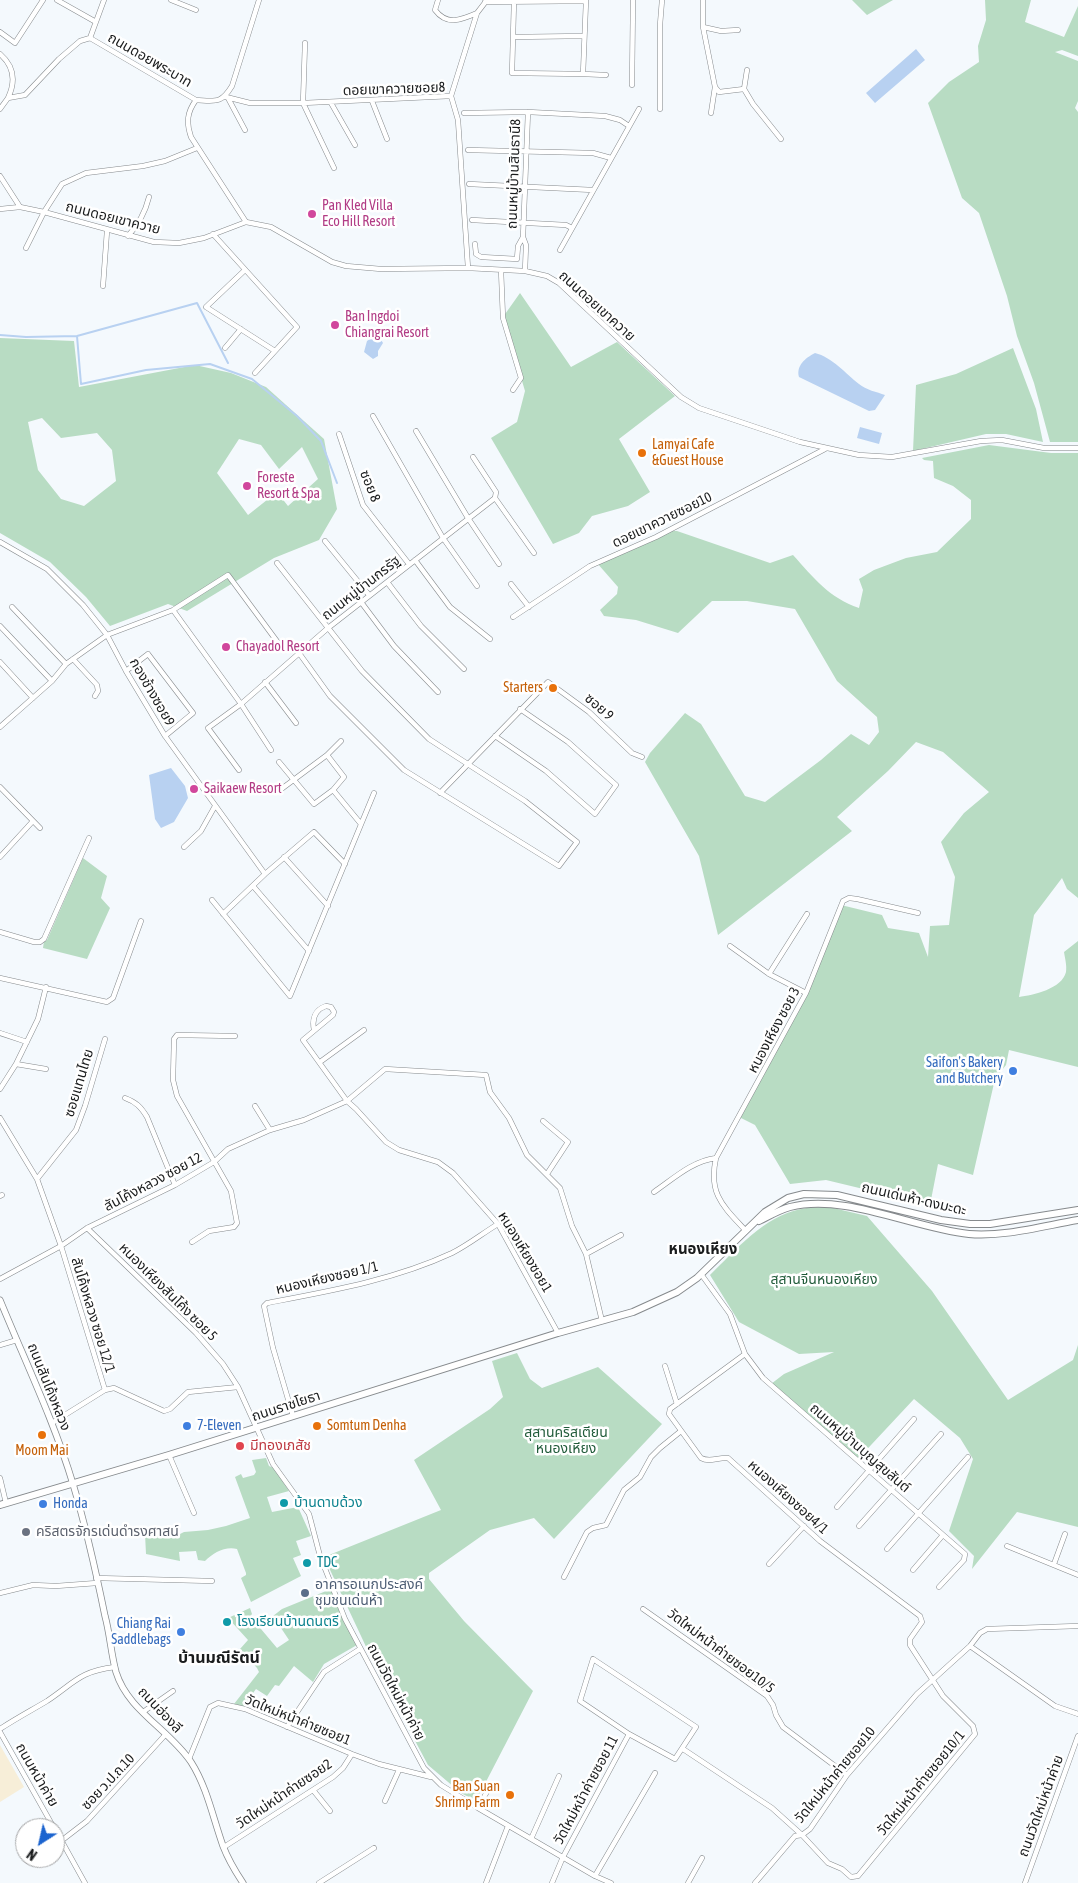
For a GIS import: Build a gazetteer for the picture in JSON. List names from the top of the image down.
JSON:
{
  "streets": {
    "main road": ["ถนนเด่นห้า-ดงมะดะ", "ถนนราชโยธา"],
    "street": [
      "ถนนดอยพระบาท",
      "ดอยเขาควายซอย8",
      "ถนนหมู่บ้านสินธานี8",
      "ถนนดอยเขาควาย",
      "ซอย 8",
      "ดอยเขาควายซอย10",
      "ถนนหมู่บ้านกรรัฐ",
      "กองช้างซอย9",
      "ซอย 9",
      "หนองเหียง ซอย 3",
      "ซอยแทนไทย",
      "สันโค้งหลวง ซอย 12",
      "หนองเหียงซอย1",
      "หนองเหียงซอย 1/1",
      "หนองเหียงสันโค้ง ซอย 5",
      "สันโค้งหลวง ซอย 12/1",
      "ถนนสันโค้งหลวง",
      "ถนนหมู่บ้านบุญสุขสันต์",
      "หนองเหียงซอย4/1",
      "วัดใหม่หน้าค่ายซอย10/5",
      "ถนนวัดใหม่หน้าค่าย",
      "ถนนฮ่องลี",
      "วัดใหม่หน้าค่ายซอย1",
      "ถนนหน้าค่าย",
      "วัดใหม่หน้าค่ายซอย10",
      "ซอย ว.ป.ถ.10",
      "วัดใหม่หน้าค่ายซอย10/1",
      "วัดใหม่หน้าค่ายซอย 11",
      "วัดใหม่หน้าค่ายซอย2"
    ]
  },
  "crossings": [
    ["ถนนดอยพระบาท", "ดอยเขาควายซอย8"],
    ["ดอยเขาควายซอย8", "ถนนดอยเขาควาย"],
    ["ถนนดอยเขาควาย", "ดอยเขาควายซอย10"],
    ["ซอย 8", "ถนนหมู่บ้านกรรัฐ"],
    ["หนองเหียง ซอย 3", "ถนนเด่นห้า-ดงมะดะ"],
    ["ซอยแทนไทย", "สันโค้งหลวง ซอย 12/1"],
    ["สันโค้งหลวง ซอย 12", "หนองเหียงซอย1"],
    ["สันโค้งหลวง ซอย 12", "หนองเหียงสันโค้ง ซอย 5"],
    ["สันโค้งหลวง ซอย 12", "สันโค้งหลวง ซอย 12/1"],
    ["ถนนเด่นห้า-ดงมะดะ", "ถนนราชโยธา"],
    ["ถนนเด่นห้า-ดงมะดะ", "ถนนหมู่บ้านบุญสุขสันต์"],
    ["หนองเหียงซอย1", "หนองเหียงซอย 1/1"],
    ["หนองเหียงซอย1", "ถนนราชโยธา"],
    ["หนองเหียงซอย 1/1", "ถนนราชโยธา"],
    ["หนองเหียงสันโค้ง ซอย 5", "ถนนราชโยธา"],
    ["หนองเหียงสันโค้ง ซอย 5", "ถนนวัดใหม่หน้าค่าย"],
    ["ถนนสันโค้งหลวง", "ถนนราชโยธา"],
    ["ถนนสันโค้งหลวง", "ถนนฮ่องลี"],
    ["ถนนราชโยธา", "ถนนวัดใหม่หน้าค่าย"],
    ["ถนนราชโยธา", "ถนนฮ่องลี"],
    ["หนองเหียงซอย4/1", "วัดใหม่หน้าค่ายซอย10"],
    ["หนองเหียงซอย4/1", "วัดใหม่หน้าค่ายซอย10/1"],
    ["วัดใหม่หน้าค่ายซอย10/5", "วัดใหม่หน้าค่ายซอย10"],
    ["ถนนวัดใหม่หน้าค่าย", "วัดใหม่หน้าค่ายซอย1"],
    ["ถนนวัดใหม่หน้าค่าย", "วัดใหม่หน้าค่ายซอย 11"],
    ["ถนนฮ่องลี", "วัดใหม่หน้าค่ายซอย1"],
    ["ถนนฮ่องลี", "ซอย ว.ป.ถ.10"],
    ["ถนนฮ่องลี", "วัดใหม่หน้าค่ายซอย2"],
    ["วัดใหม่หน้าค่ายซอย1", "วัดใหม่หน้าค่ายซอย2"],
    ["วัดใหม่หน้าค่ายซอย10", "วัดใหม่หน้าค่ายซอย10/1"]
  ],
  "districts": ["หนองเหียง", "บ้านมณีรัตน์"],
  "parks": ["สุสานจีนหนองเหียง", "สุสานคริสเตียน หนองเหียง"],
  "places": [
    "Pan Kled Villa Eco Hill Resort",
    "Ban Ingdoi Chiangrai Resort",
    "Lamyai Cafe &Guest House",
    "Foreste Resort & Spa",
    "Chayadol Resort",
    "Starters",
    "Saikaew Resort",
    "Saifon's Bakery and Butchery",
    "7-Eleven",
    "Somtum Denha",
    "Moom Mai",
    "มีทองเภสัช",
    "บ้านดาบด้วง",
    "Honda",
    "คริสตรจักรเด่นดำรงศาสน์",
    "TDC",
    "อาคารอเนกประสงค์ ชุมชนเด่นห้า",
    "โรงเรียนบ้านดนตรี",
    "Chiang Rai Saddlebags",
    "Ban Suan Shrimp Farm"
  ],
  "north": "bottom left"
}
